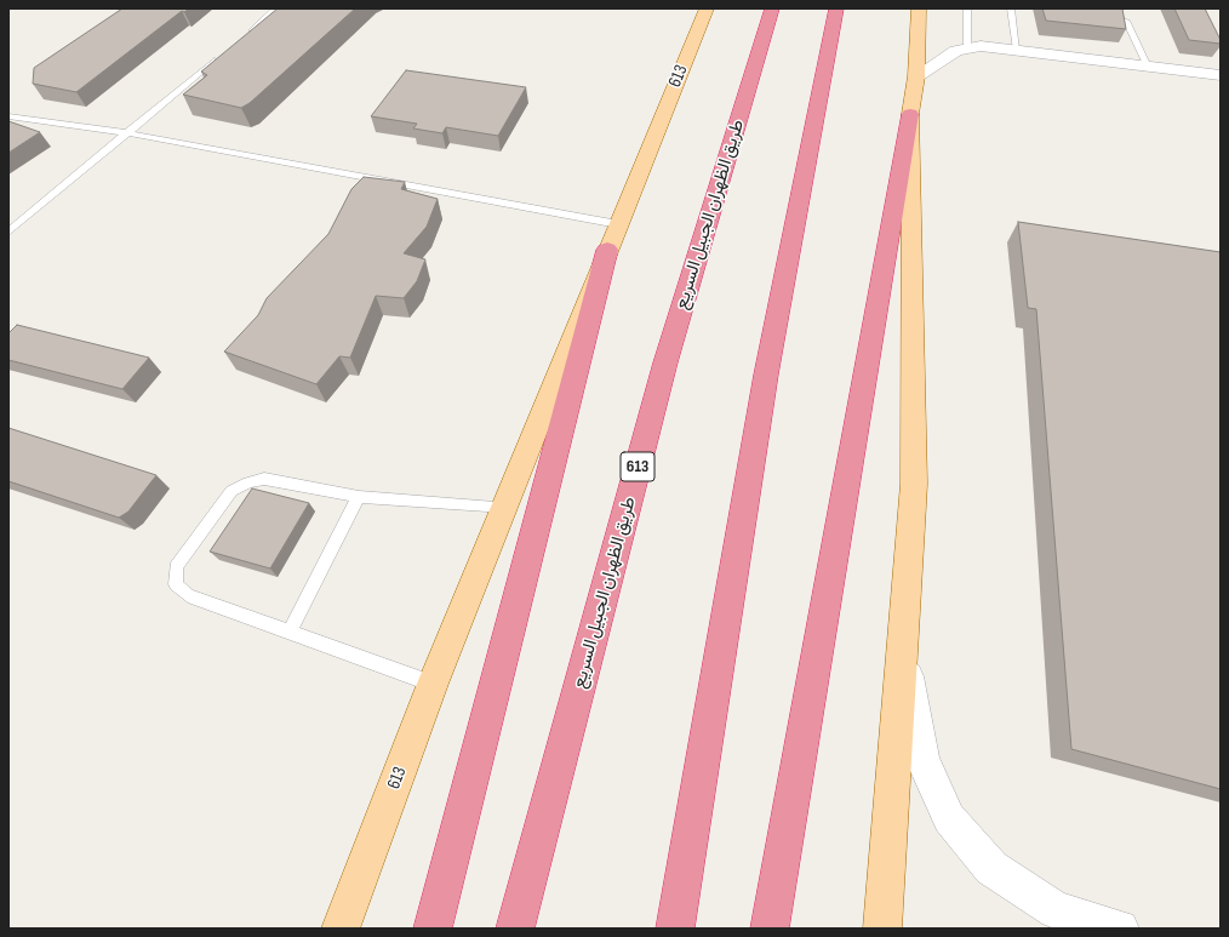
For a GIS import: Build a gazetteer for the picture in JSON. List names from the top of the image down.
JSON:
{
  "streets": {
    "highway": ["613", "طريق الظهران الجبيل السريع"]
  }
}
